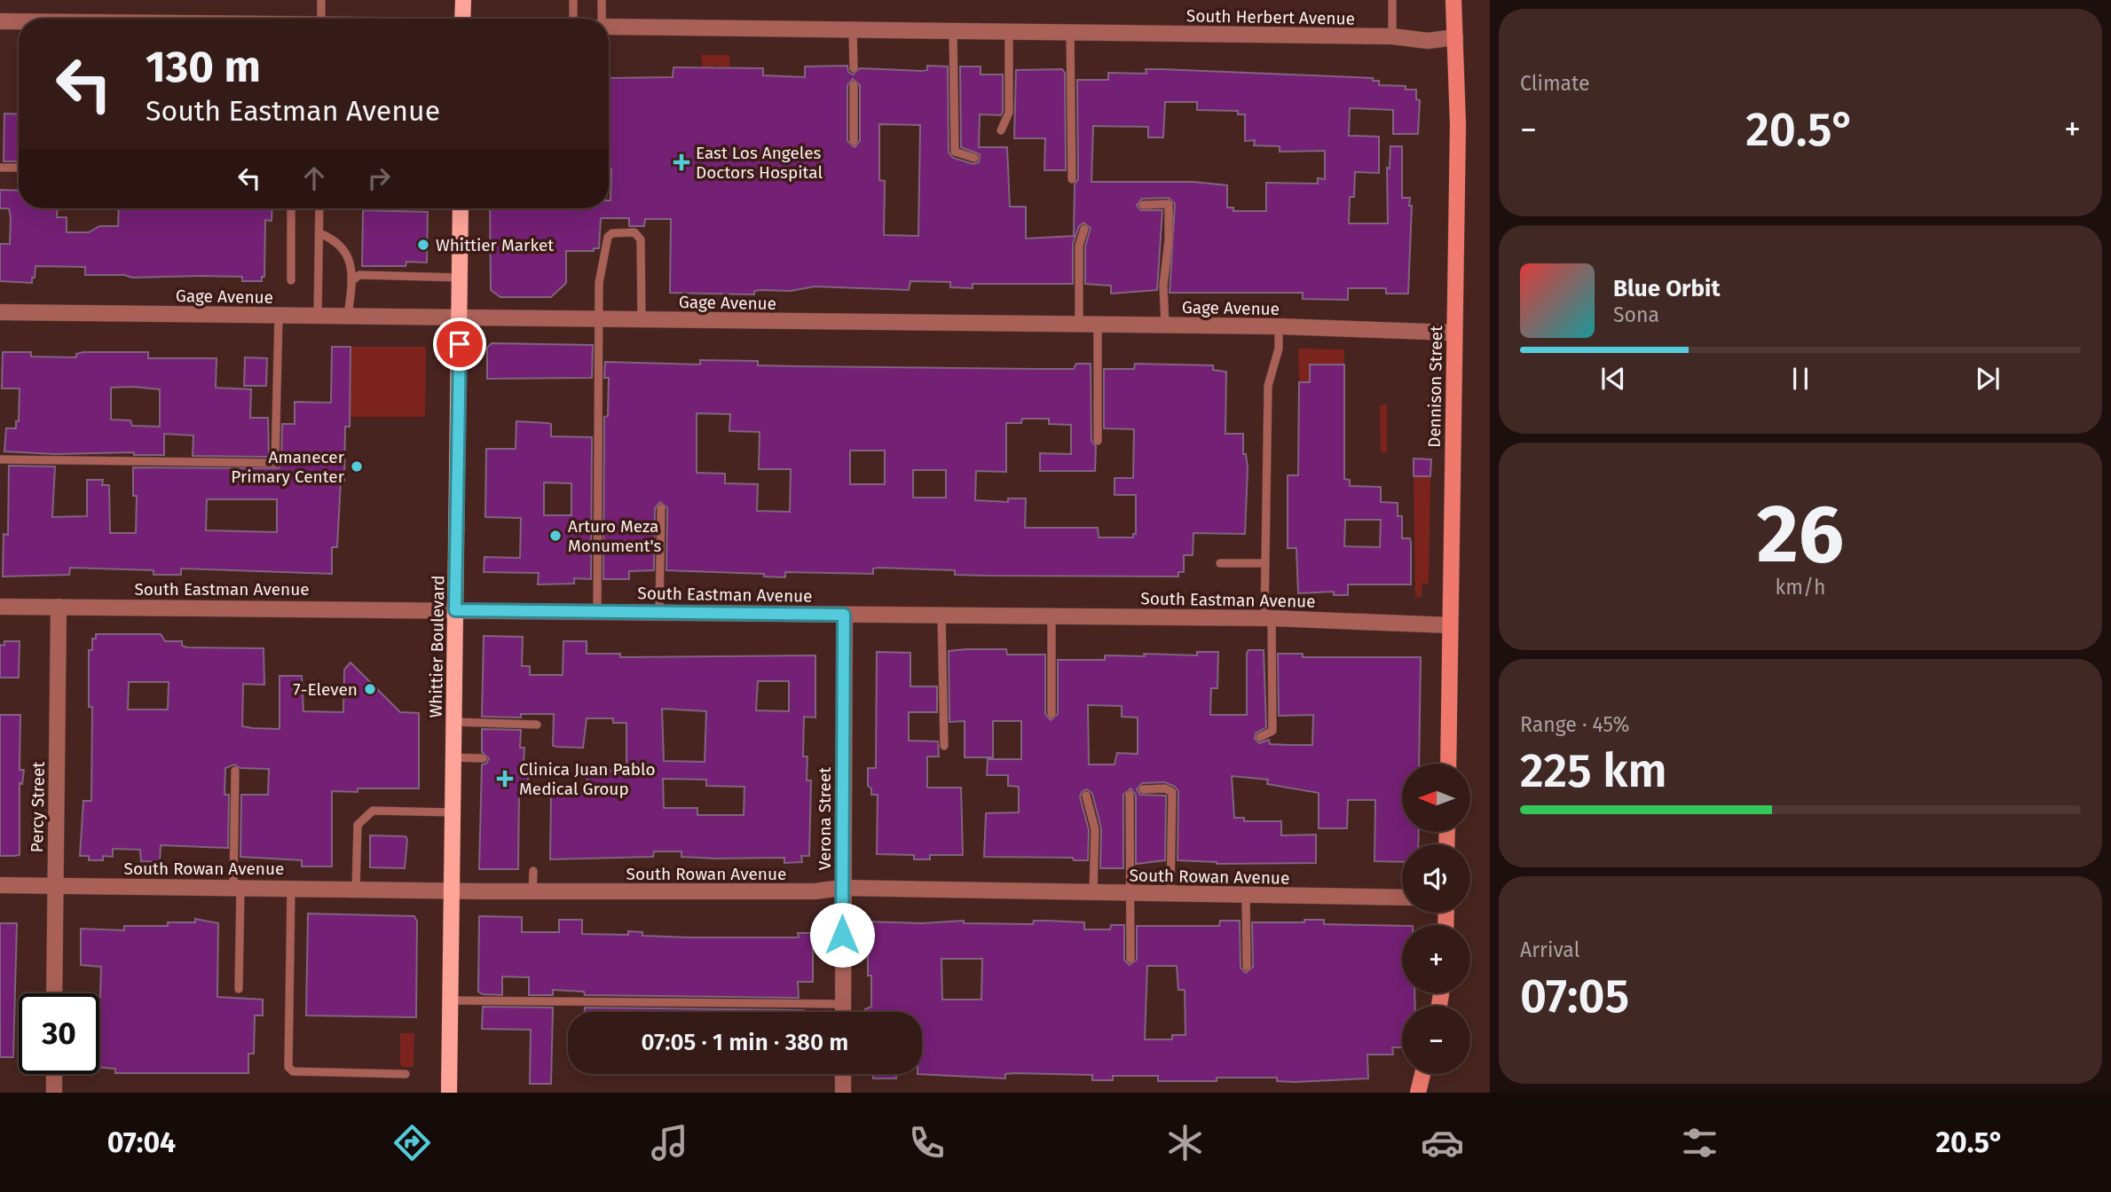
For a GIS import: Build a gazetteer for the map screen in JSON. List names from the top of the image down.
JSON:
{
  "streets": {
    "main road": ["Whittier Boulevard"],
    "street": [
      "South Herbert Avenue",
      "Gage Avenue",
      "Dennison Street",
      "South Eastman Avenue",
      "Percy Street",
      "Verona Street",
      "South Rowan Avenue"
    ]
  },
  "crossings": [
    ["South Herbert Avenue", "Dennison Street"],
    ["Gage Avenue", "Dennison Street"],
    ["Gage Avenue", "Whittier Boulevard"],
    ["Dennison Street", "South Eastman Avenue"],
    ["South Eastman Avenue", "Whittier Boulevard"],
    ["South Eastman Avenue", "Percy Street"],
    ["South Eastman Avenue", "Verona Street"],
    ["Whittier Boulevard", "South Rowan Avenue"],
    ["Percy Street", "South Rowan Avenue"],
    ["Verona Street", "South Rowan Avenue"]
  ],
  "places": {
    "health": ["East Los Angeles Doctors Hospital", "Clinica Juan Pablo Medical Group"],
    "other": [
      "Whittier Market",
      "Amanecer Primary Center",
      "Arturo Meza Monument's",
      "7-Eleven"
    ]
  },
  "north": "left",
  "page": {
    "tile": [
      "Climate",
      ["26", "km/h"],
      ["Range · 45%", "225 km"],
      ["Arrival", "07:05"]
    ],
    "turn": ["130 m", "South Eastman Avenue"],
    "heat": ["−", "20.5°", "+"],
    "song": ["Blue Orbit", "Sona"],
    "map_buttons": ["+", "−"],
    "limit": "30",
    "trip": "07:05 · 1 min · 380 m",
    "tabs": ["07:04", "20.5°"]
  }
}
